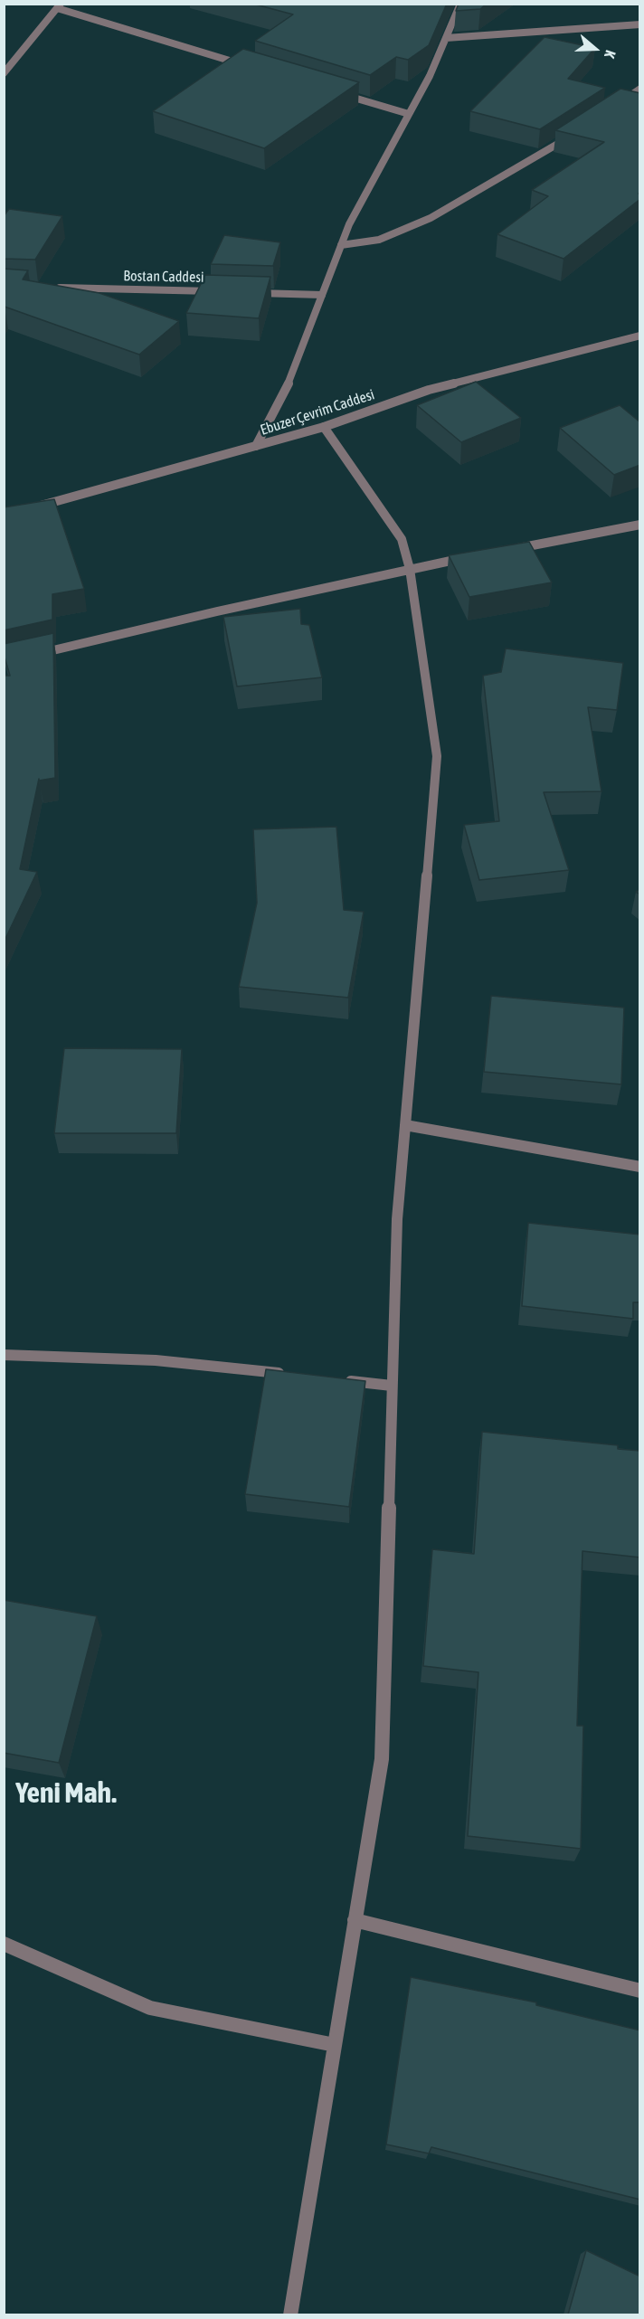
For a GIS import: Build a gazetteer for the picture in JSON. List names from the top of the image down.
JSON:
{
  "streets": {
    "street": ["Bostan Caddesi", "Ebuzer Çevrim Caddesi"]
  },
  "districts": ["Yeni Mah."],
  "north": "right"
}
